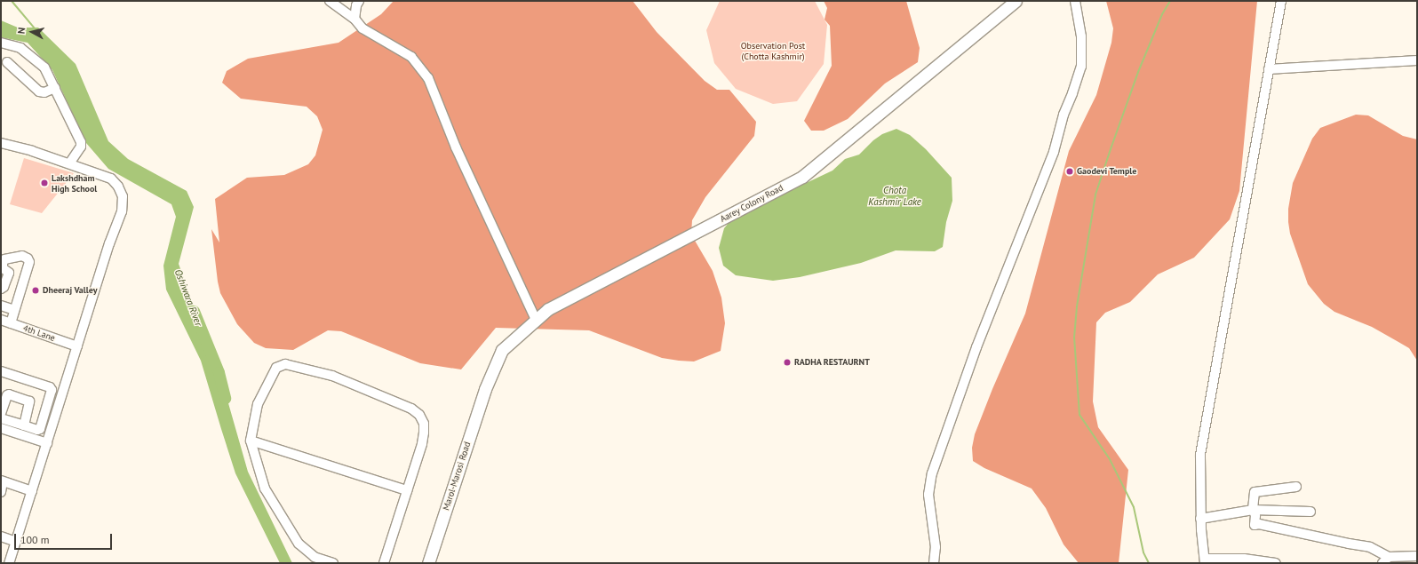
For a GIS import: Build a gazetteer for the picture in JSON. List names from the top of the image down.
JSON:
{
  "streets": {
    "main road": ["Aarey Colony Road", "Marol-Marosi Road"],
    "street": ["4th Lane"]
  },
  "crossings": [
    ["Aarey Colony Road", "Marol-Marosi Road"]
  ],
  "water": ["Chota Kashmir Lake", "Oshiwara River"],
  "parks": ["Observation Post (Chotta Kashmir)"],
  "places": [
    "Gaodevi Temple",
    "Lakshdham High School",
    "Dheeraj Valley",
    "RADHA RESTAURNT"
  ],
  "scale_bar": "100 m",
  "north": "left"
}
